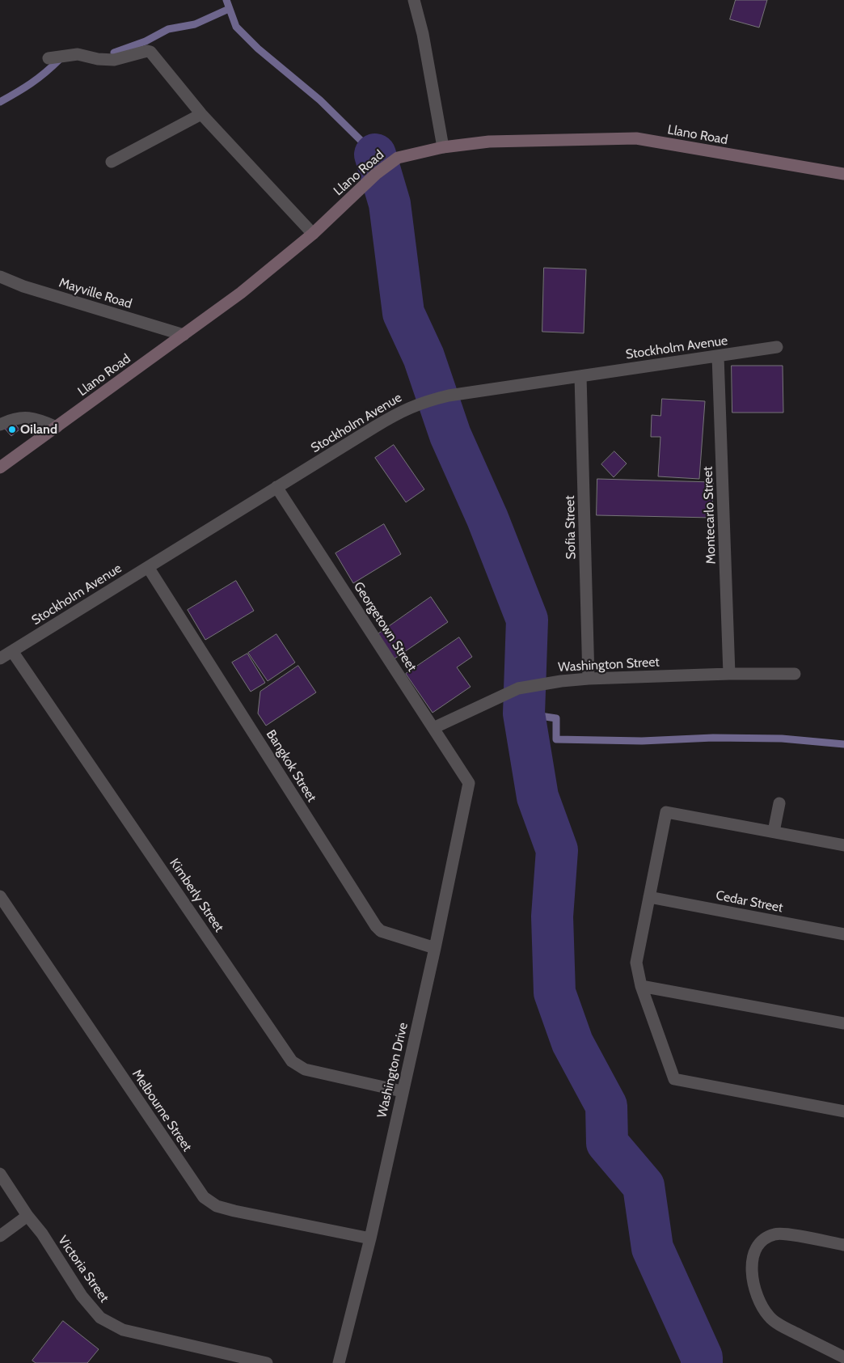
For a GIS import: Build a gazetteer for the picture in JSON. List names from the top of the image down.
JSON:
{
  "streets": {
    "main road": ["Llano Road"],
    "street": [
      "Mayville Road",
      "Stockholm Avenue",
      "Montecarlo Street",
      "Sofia Street",
      "Georgetown Street",
      "Washington Street",
      "Bangkok Street",
      "Kimberly Street",
      "Cedar Street",
      "Washington Drive",
      "Melbourne Street",
      "Victoria Street"
    ]
  },
  "crossings": [
    ["Llano Road", "Mayville Road"],
    ["Stockholm Avenue", "Montecarlo Street"],
    ["Stockholm Avenue", "Sofia Street"],
    ["Stockholm Avenue", "Georgetown Street"],
    ["Stockholm Avenue", "Bangkok Street"],
    ["Stockholm Avenue", "Kimberly Street"],
    ["Montecarlo Street", "Washington Street"],
    ["Sofia Street", "Washington Street"],
    ["Georgetown Street", "Washington Street"],
    ["Georgetown Street", "Washington Drive"],
    ["Bangkok Street", "Washington Drive"],
    ["Kimberly Street", "Washington Drive"],
    ["Washington Drive", "Melbourne Street"]
  ],
  "places": ["Oiland"]
}
